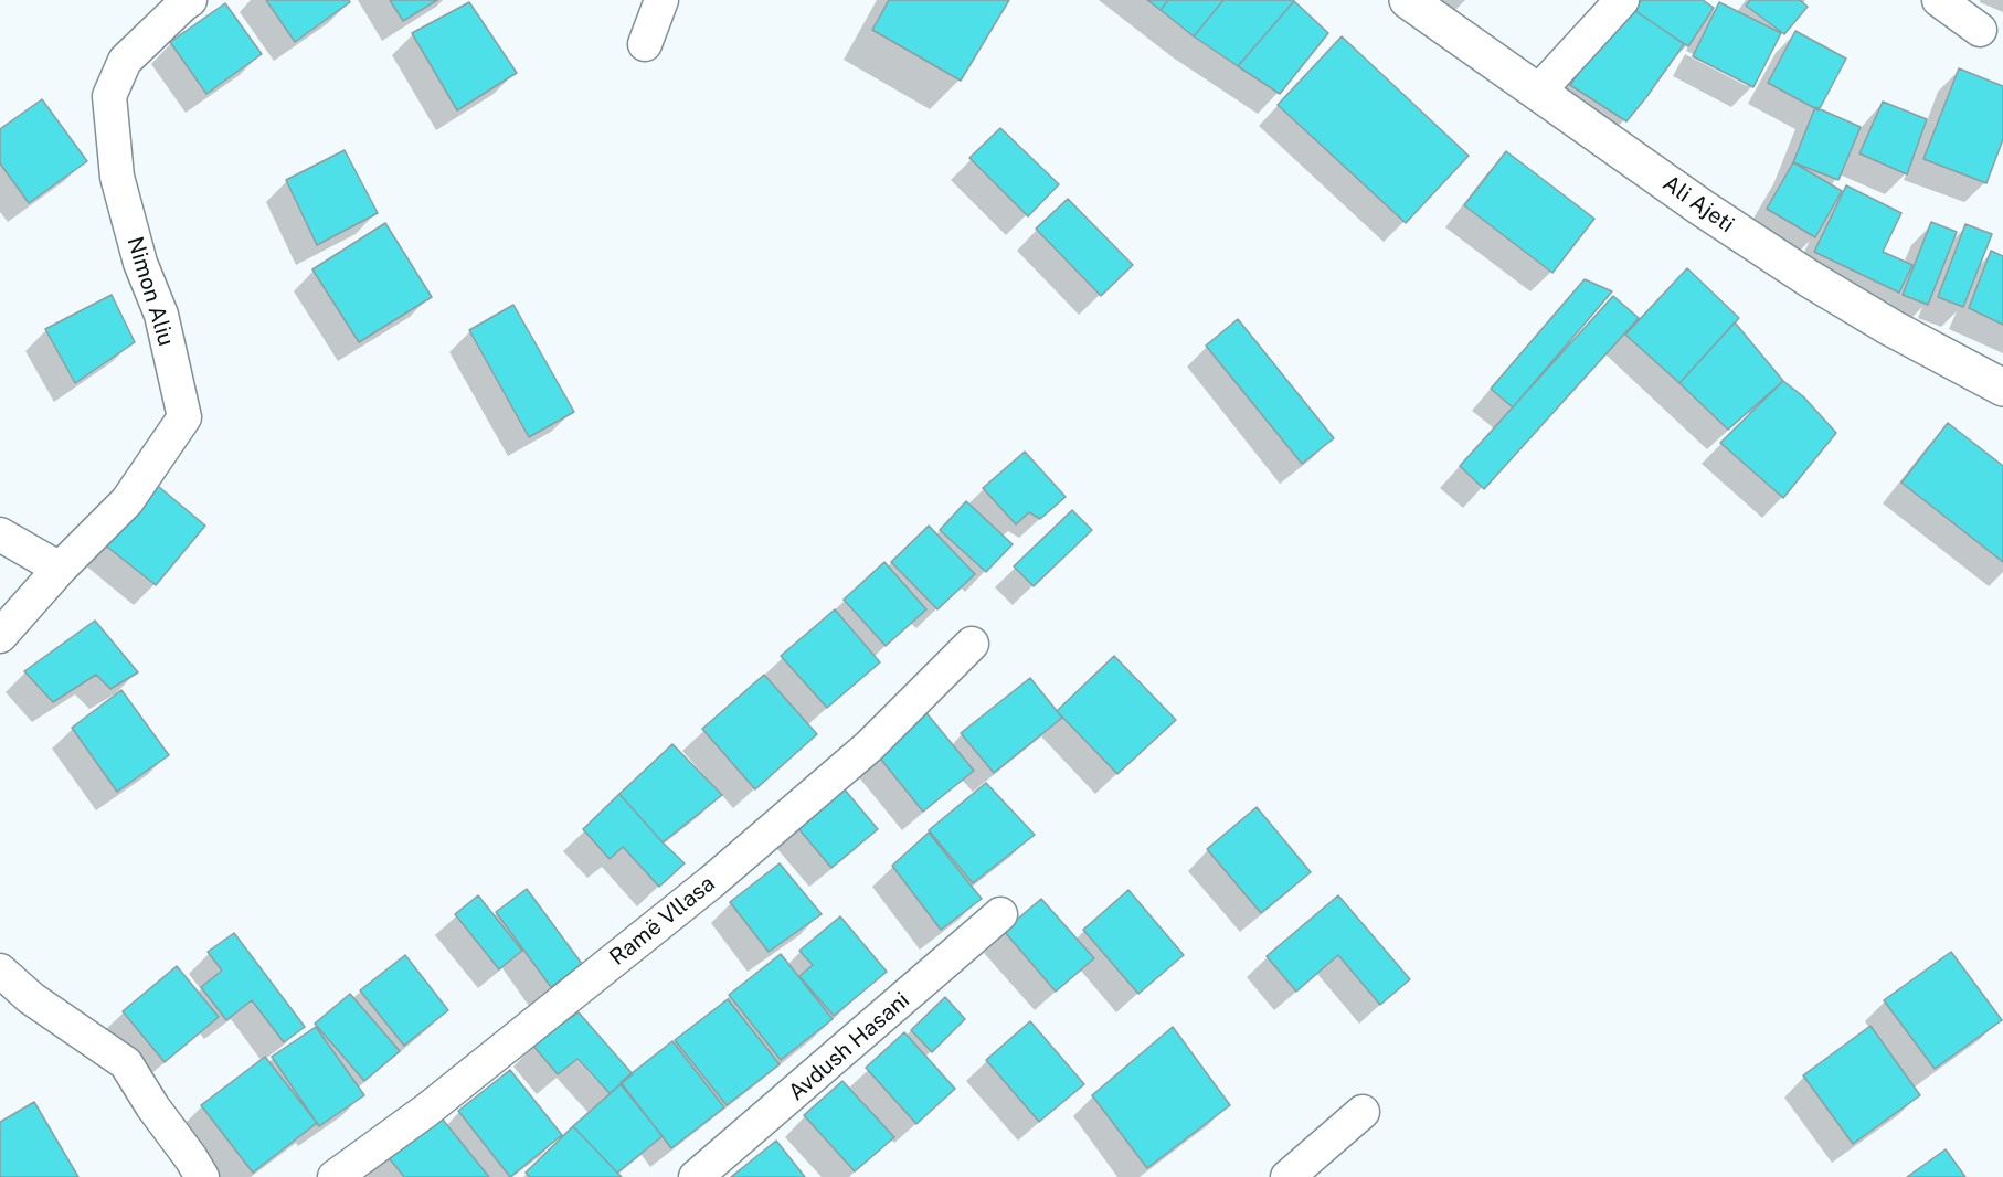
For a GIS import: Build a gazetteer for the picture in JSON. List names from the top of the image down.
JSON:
{
  "streets": {
    "main road": ["Ali Ajeti"],
    "street": ["Nimon Aliu", "Ramë Vllasa", "Avdush Hasani"]
  }
}
